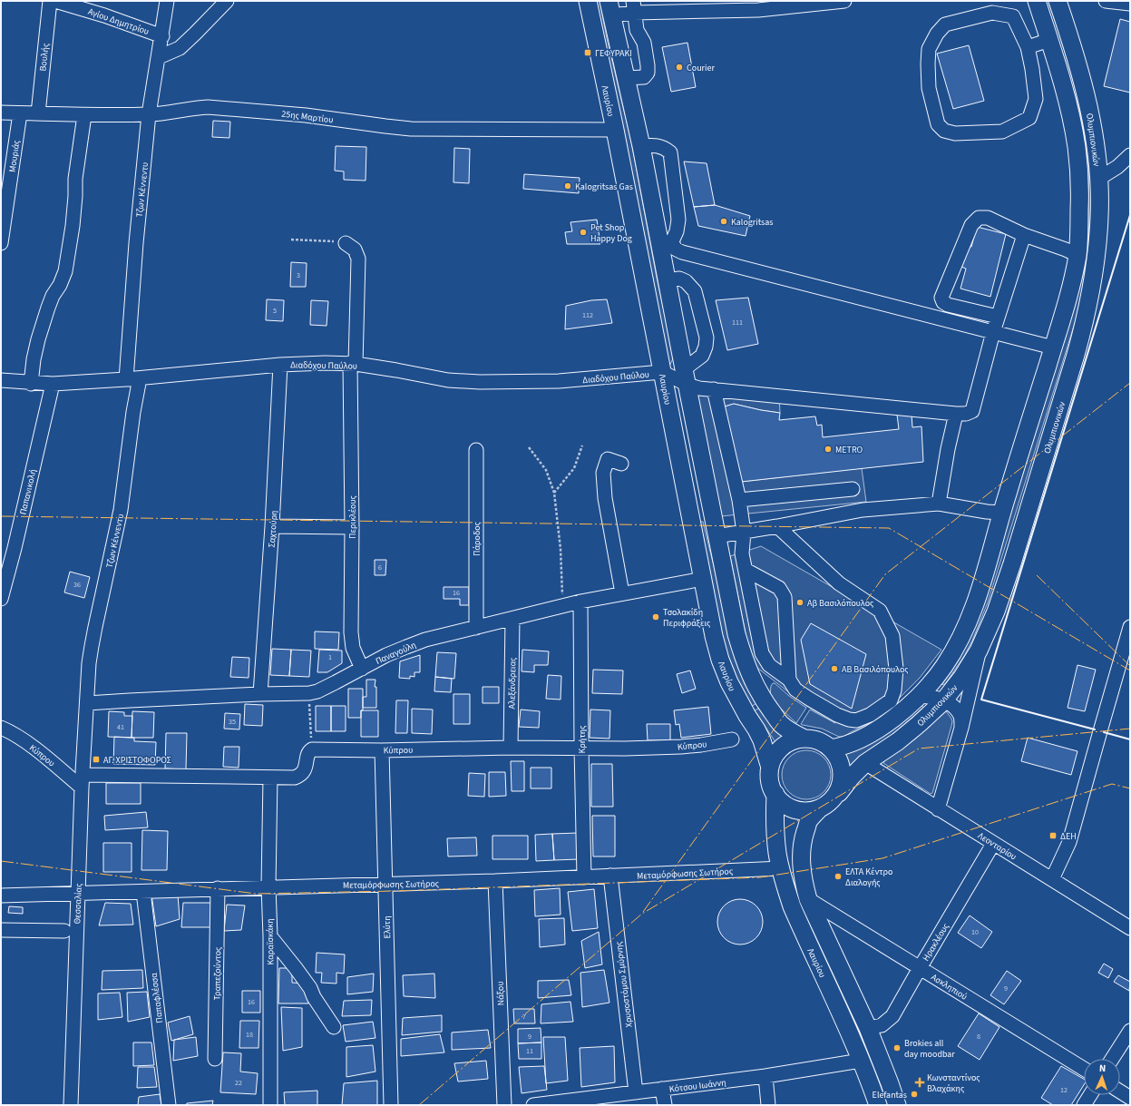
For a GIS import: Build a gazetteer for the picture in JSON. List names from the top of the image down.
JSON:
{
  "streets": {
    "main road": ["Λαυρίου", "Ολυμπιονικών"],
    "street": [
      "Αγίου Δημητρίου",
      "Βουλής",
      "25ης Μαρτίου",
      "Μουριάς",
      "Τζων Κέννεντυ",
      "Διαδόχου Παύλου",
      "Παπανικολή",
      "Περικλέους",
      "Σαχτούρη",
      "Πάροδος",
      "Παναγούλη",
      "Αλεξάνδρειας",
      "Κρήτης",
      "Κύπρου",
      "Λεονταρίου",
      "Μεταμόρφωσης Σωτήρος",
      "Θεσσαλίας",
      "Ελύτη",
      "Καραϊσκάκη",
      "Ηρακλέους",
      "Τραπεζούντος",
      "Χρυσοστόμου Σμύρνης",
      "Ασκληπιού",
      "Νάξου",
      "Παπαφλέσσα",
      "Κότσου Ιωάννη"
    ]
  },
  "crossings": [
    ["Αγίου Δημητρίου", "Τζων Κέννεντυ"],
    ["Βουλής", "25ης Μαρτίου"],
    ["Λαυρίου", "25ης Μαρτίου"],
    ["Λαυρίου", "Ολυμπιονικών"],
    ["Λαυρίου", "Διαδόχου Παύλου"],
    ["Λαυρίου", "Παναγούλη"],
    ["Λαυρίου", "Μεταμόρφωσης Σωτήρος"],
    ["Λαυρίου", "Ηρακλέους"],
    ["Λαυρίου", "Ασκληπιού"],
    ["Λαυρίου", "Κότσου Ιωάννη"],
    ["25ης Μαρτίου", "Μουριάς"],
    ["25ης Μαρτίου", "Τζων Κέννεντυ"],
    ["Ολυμπιονικών", "Λεονταρίου"],
    ["Τζων Κέννεντυ", "Διαδόχου Παύλου"],
    ["Τζων Κέννεντυ", "Παναγούλη"],
    ["Τζων Κέννεντυ", "Θεσσαλίας"],
    ["Διαδόχου Παύλου", "Παπανικολή"],
    ["Διαδόχου Παύλου", "Περικλέους"],
    ["Διαδόχου Παύλου", "Σαχτούρη"],
    ["Περικλέους", "Παναγούλη"],
    ["Σαχτούρη", "Παναγούλη"],
    ["Πάροδος", "Παναγούλη"],
    ["Παναγούλη", "Αλεξάνδρειας"],
    ["Παναγούλη", "Κρήτης"],
    ["Παναγούλη", "Θεσσαλίας"],
    ["Αλεξάνδρειας", "Κύπρου"],
    ["Κρήτης", "Κύπρου"],
    ["Κρήτης", "Μεταμόρφωσης Σωτήρος"],
    ["Κύπρου", "Θεσσαλίας"],
    ["Κύπρου", "Ελύτη"],
    ["Λεονταρίου", "Ηρακλέους"],
    ["Μεταμόρφωσης Σωτήρος", "Θεσσαλίας"],
    ["Μεταμόρφωσης Σωτήρος", "Ελύτη"],
    ["Μεταμόρφωσης Σωτήρος", "Καραϊσκάκη"],
    ["Μεταμόρφωσης Σωτήρος", "Τραπεζούντος"],
    ["Μεταμόρφωσης Σωτήρος", "Χρυσοστόμου Σμύρνης"],
    ["Μεταμόρφωσης Σωτήρος", "Νάξου"],
    ["Μεταμόρφωσης Σωτήρος", "Παπαφλέσσα"],
    ["Ηρακλέους", "Ασκληπιού"],
    ["Χρυσοστόμου Σμύρνης", "Κότσου Ιωάννη"]
  ],
  "places": {
    "transit": ["ΓΕΦΥΡΑΚΙ", "ΑΓ. ΧΡΙΣΤΟΦΟΡΟΣ", "ΔΕΗ"],
    "other": [
      "Courier",
      "Kalogritsas Gas",
      "Kalogritsas",
      "Pet Shop Happy Dog",
      "METRO",
      "Αβ Βασιλόπουλος",
      "Τσολακίδη Περιφράξεις",
      "ΑΒ Βασιλόπουλος",
      "ΕΛΤΑ Κέντρο Διαλογής",
      "Brokies all day moodbar",
      "Elefantas"
    ],
    "health": ["Κωνσταντίνος Βλαχάκης"]
  },
  "house_numbers": [
    "3",
    "5",
    "112",
    "111",
    "6",
    "36",
    "16",
    "1",
    "35",
    "41",
    "10",
    "9",
    "16",
    "7",
    "18",
    "9",
    "8",
    "11",
    "22",
    "12"
  ],
  "north": "top"
}
